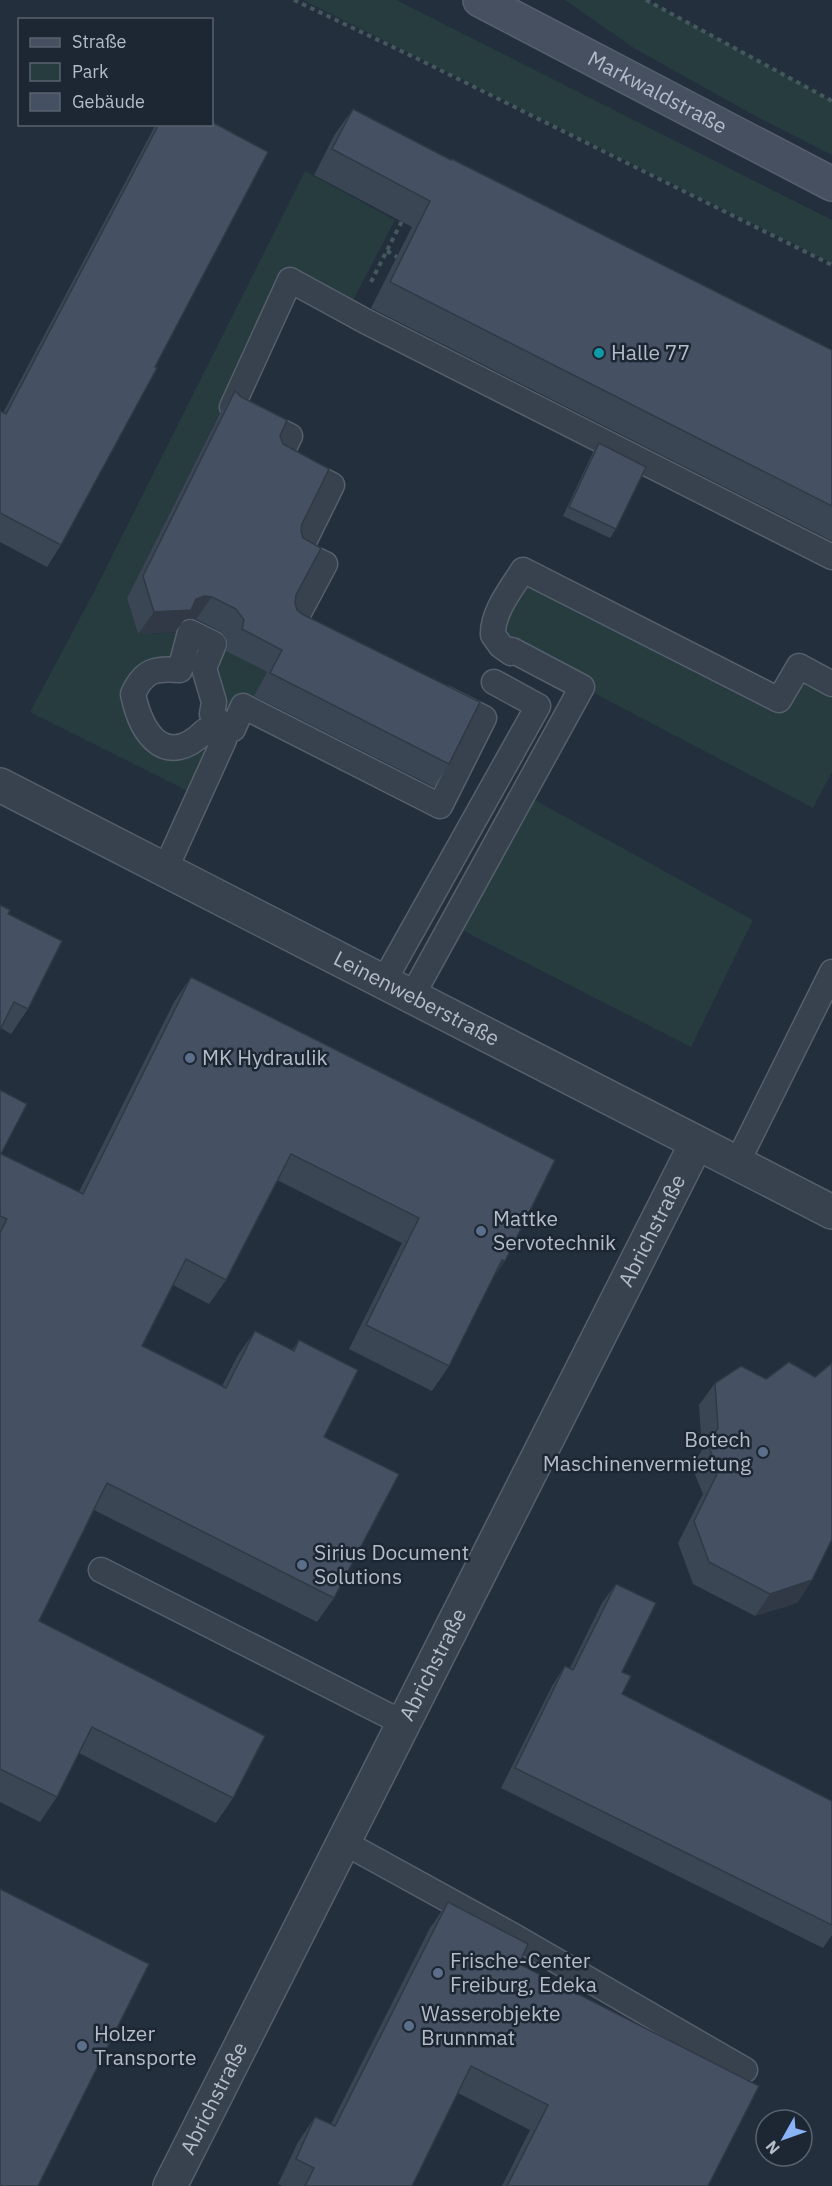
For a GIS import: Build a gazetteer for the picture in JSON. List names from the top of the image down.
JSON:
{
  "streets": {
    "main road": ["Markwaldstraße"],
    "street": ["Leinenweberstraße", "Abrichstraße"]
  },
  "crossings": [
    ["Leinenweberstraße", "Abrichstraße"]
  ],
  "places": [
    "Halle 77",
    "MK Hydraulik",
    "Mattke Servotechnik",
    "Botech Maschinenvermietung",
    "Sirius Document Solutions",
    "Frische-Center Freiburg, Edeka",
    "Wasserobjekte Brunnmat",
    "Holzer Transporte"
  ],
  "legend": ["Straße", "Park", "Gebäude"],
  "north": "bottom left"
}
